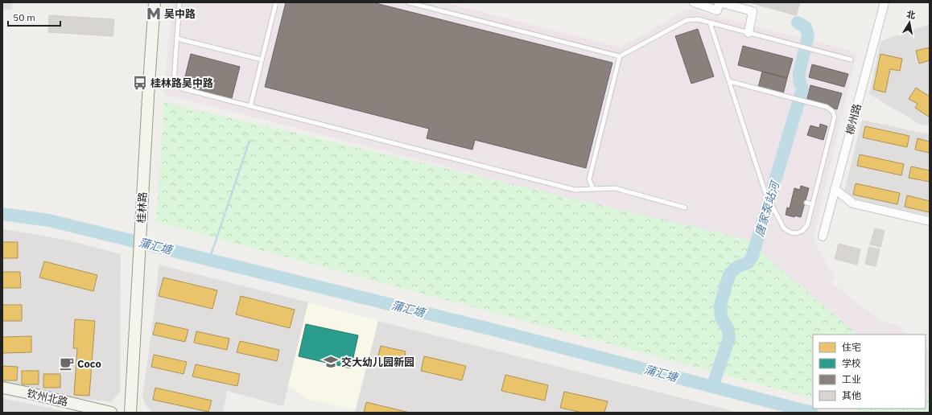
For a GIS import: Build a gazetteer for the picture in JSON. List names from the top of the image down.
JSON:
{
  "streets": {
    "main road": ["桂林路", "钦州北路"],
    "street": ["柳州路"]
  },
  "water": ["唐家泵站河", "蒲汇塘"],
  "places": {
    "metro station": ["吴中路"],
    "bus stop": ["桂林路吴中路"],
    "school or university": ["交大幼儿园新园"],
    "cafe": ["Coco"]
  },
  "legend": [
    "住宅",
    "学校",
    "工业",
    "其他"
  ],
  "scale_bar": "50 m",
  "north": "top"
}
